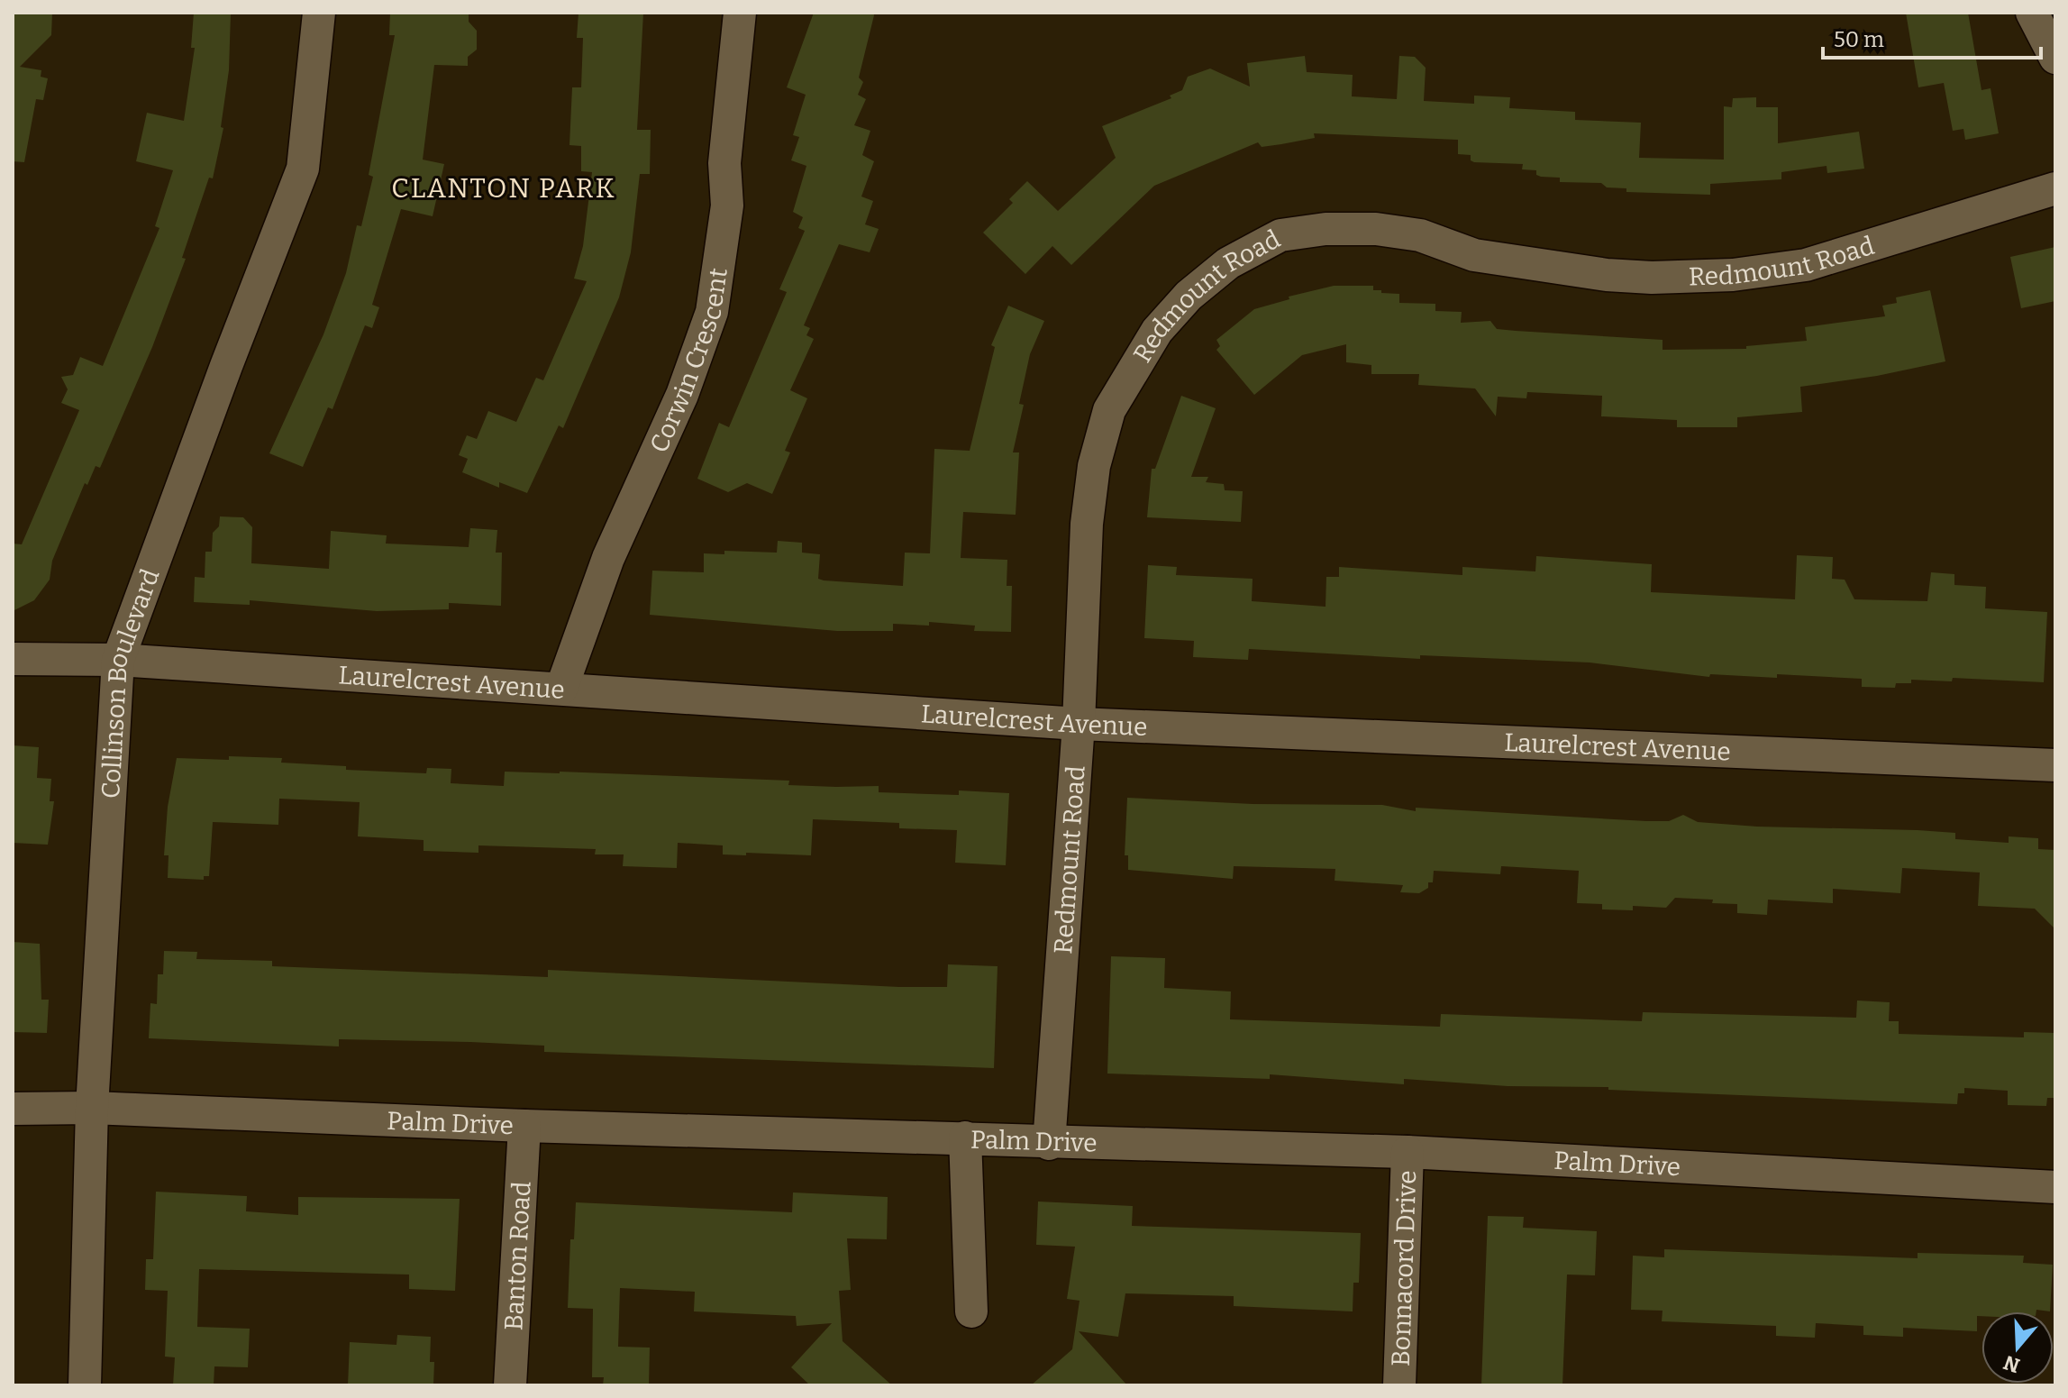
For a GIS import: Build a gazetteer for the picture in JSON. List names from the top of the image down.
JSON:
{
  "streets": {
    "street": [
      "Redmount Road",
      "Corwin Crescent",
      "Laurelcrest Avenue",
      "Collinson Boulevard",
      "Palm Drive",
      "Banton Road",
      "Bonnacord Drive"
    ]
  },
  "crossings": [
    ["Redmount Road", "Laurelcrest Avenue"],
    ["Redmount Road", "Palm Drive"],
    ["Corwin Crescent", "Laurelcrest Avenue"],
    ["Laurelcrest Avenue", "Collinson Boulevard"],
    ["Collinson Boulevard", "Palm Drive"],
    ["Palm Drive", "Banton Road"],
    ["Palm Drive", "Bonnacord Drive"]
  ],
  "districts": ["CLANTON PARK"],
  "scale_bar": "50 m",
  "north": "bottom"
}
